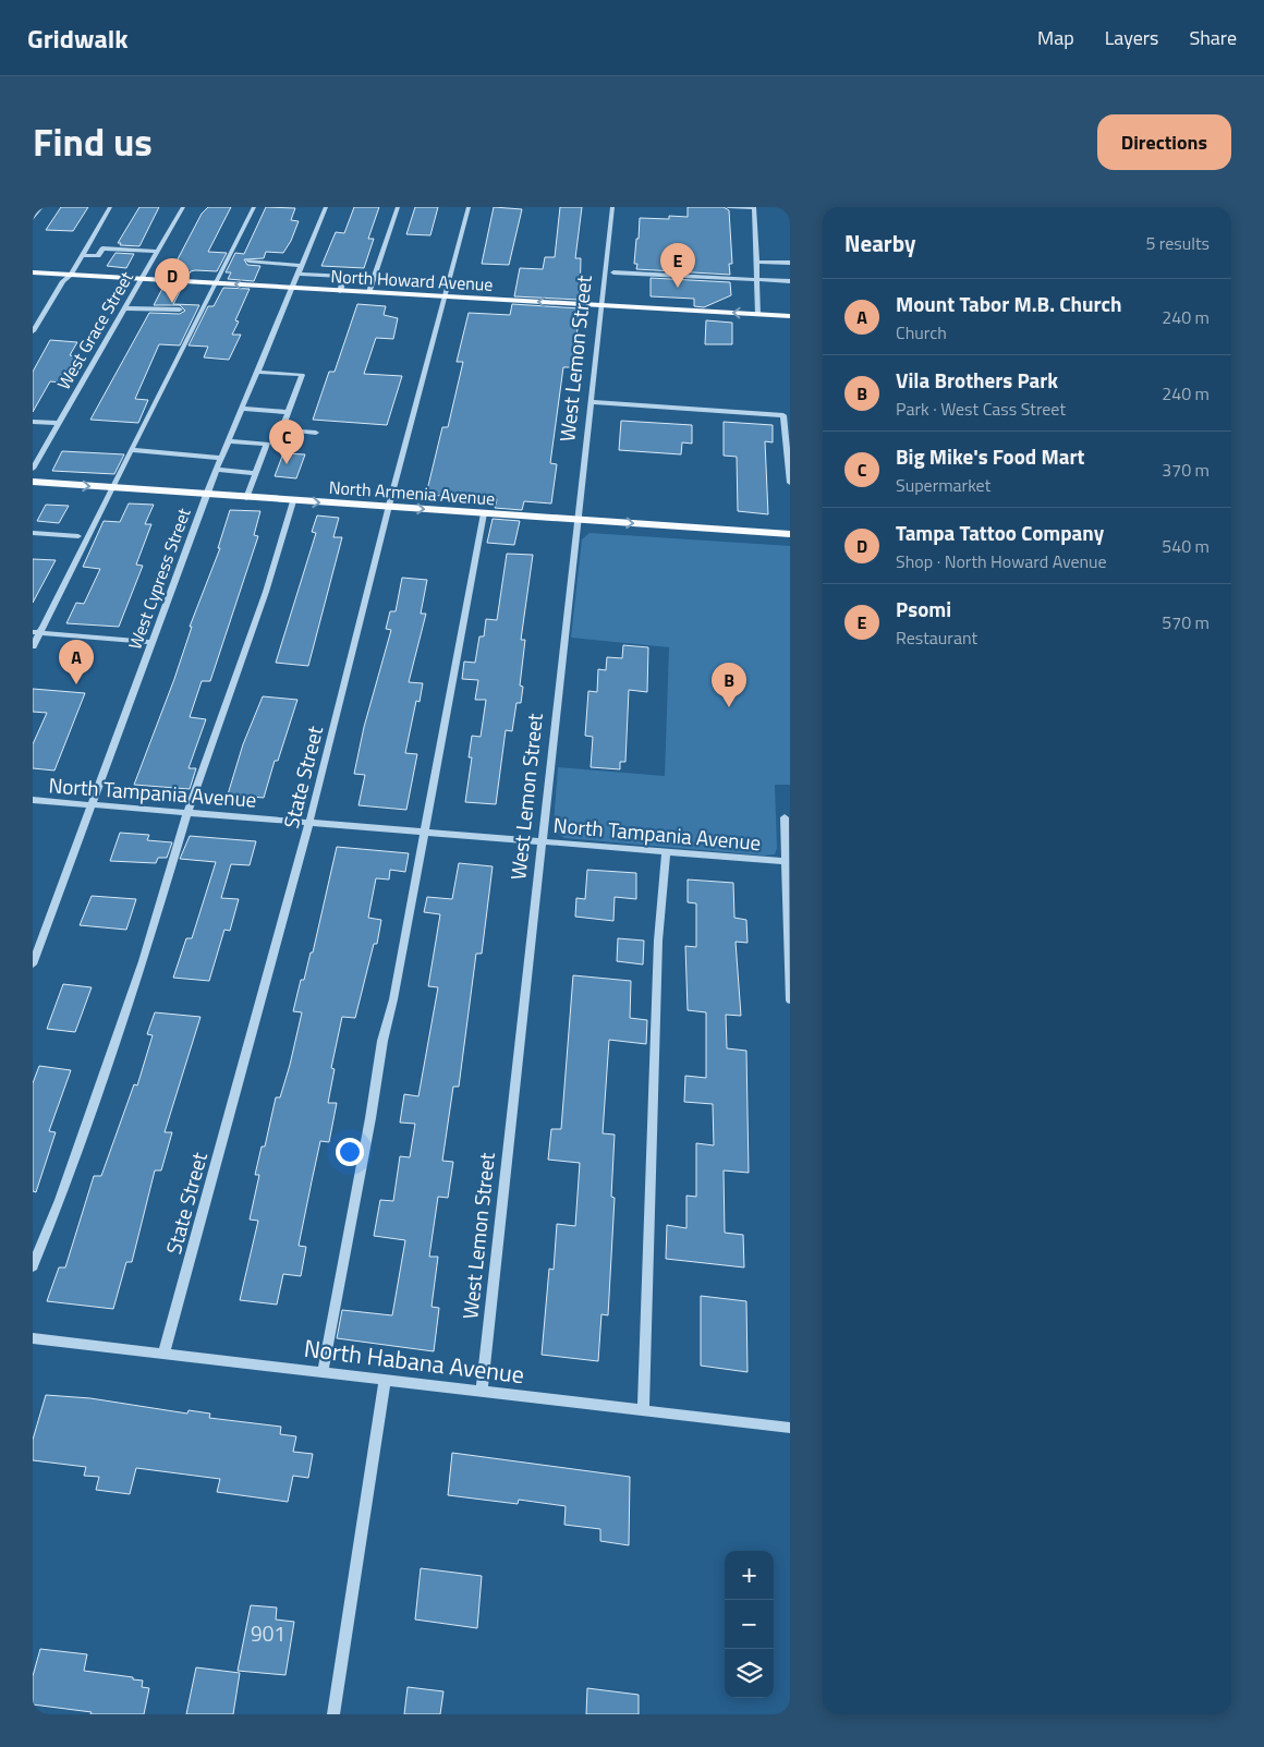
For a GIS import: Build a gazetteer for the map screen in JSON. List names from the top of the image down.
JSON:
{
  "streets": {
    "main road": ["North Howard Avenue", "North Armenia Avenue"],
    "street": [
      "West Grace Street",
      "West Lemon Street",
      "West Cypress Street",
      "State Street",
      "North Tampania Avenue",
      "North Habana Avenue"
    ]
  },
  "crossings": [
    ["North Howard Avenue", "West Grace Street"],
    ["North Howard Avenue", "West Lemon Street"],
    ["North Howard Avenue", "West Cypress Street"],
    ["North Howard Avenue", "State Street"],
    ["West Lemon Street", "North Armenia Avenue"],
    ["West Lemon Street", "North Tampania Avenue"],
    ["West Lemon Street", "North Habana Avenue"],
    ["North Armenia Avenue", "West Cypress Street"],
    ["North Armenia Avenue", "State Street"],
    ["West Cypress Street", "North Tampania Avenue"],
    ["State Street", "North Tampania Avenue"],
    ["State Street", "North Habana Avenue"]
  ],
  "one_way": ["North Howard Avenue", "North Armenia Avenue"],
  "house_numbers": ["901"],
  "page": {
    "header": "Gridwalk",
    "nav": ["Map", "Layers", "Share"],
    "title": "Find us",
    "buttons": "Directions",
    "heading": ["Nearby", "5 results"],
    "pins": [
      "E",
      "D",
      "C",
      "A",
      "B"
    ],
    "list": [
      {
        "mark": "A",
        "name": "Mount Tabor M.B. Church",
        "note": "Church",
        "value": "240 m"
      },
      {
        "mark": "B",
        "name": "Vila Brothers Park",
        "note": "Park · West Cass Street",
        "value": "240 m"
      },
      {
        "mark": "C",
        "name": "Big Mike's Food Mart",
        "note": "Supermarket",
        "value": "370 m"
      },
      {
        "mark": "D",
        "name": "Tampa Tattoo Company",
        "note": "Shop · North Howard Avenue",
        "value": "540 m"
      },
      {
        "mark": "E",
        "name": "Psomi",
        "note": "Restaurant",
        "value": "570 m"
      }
    ],
    "map_buttons": ["+", "−"]
  }
}
